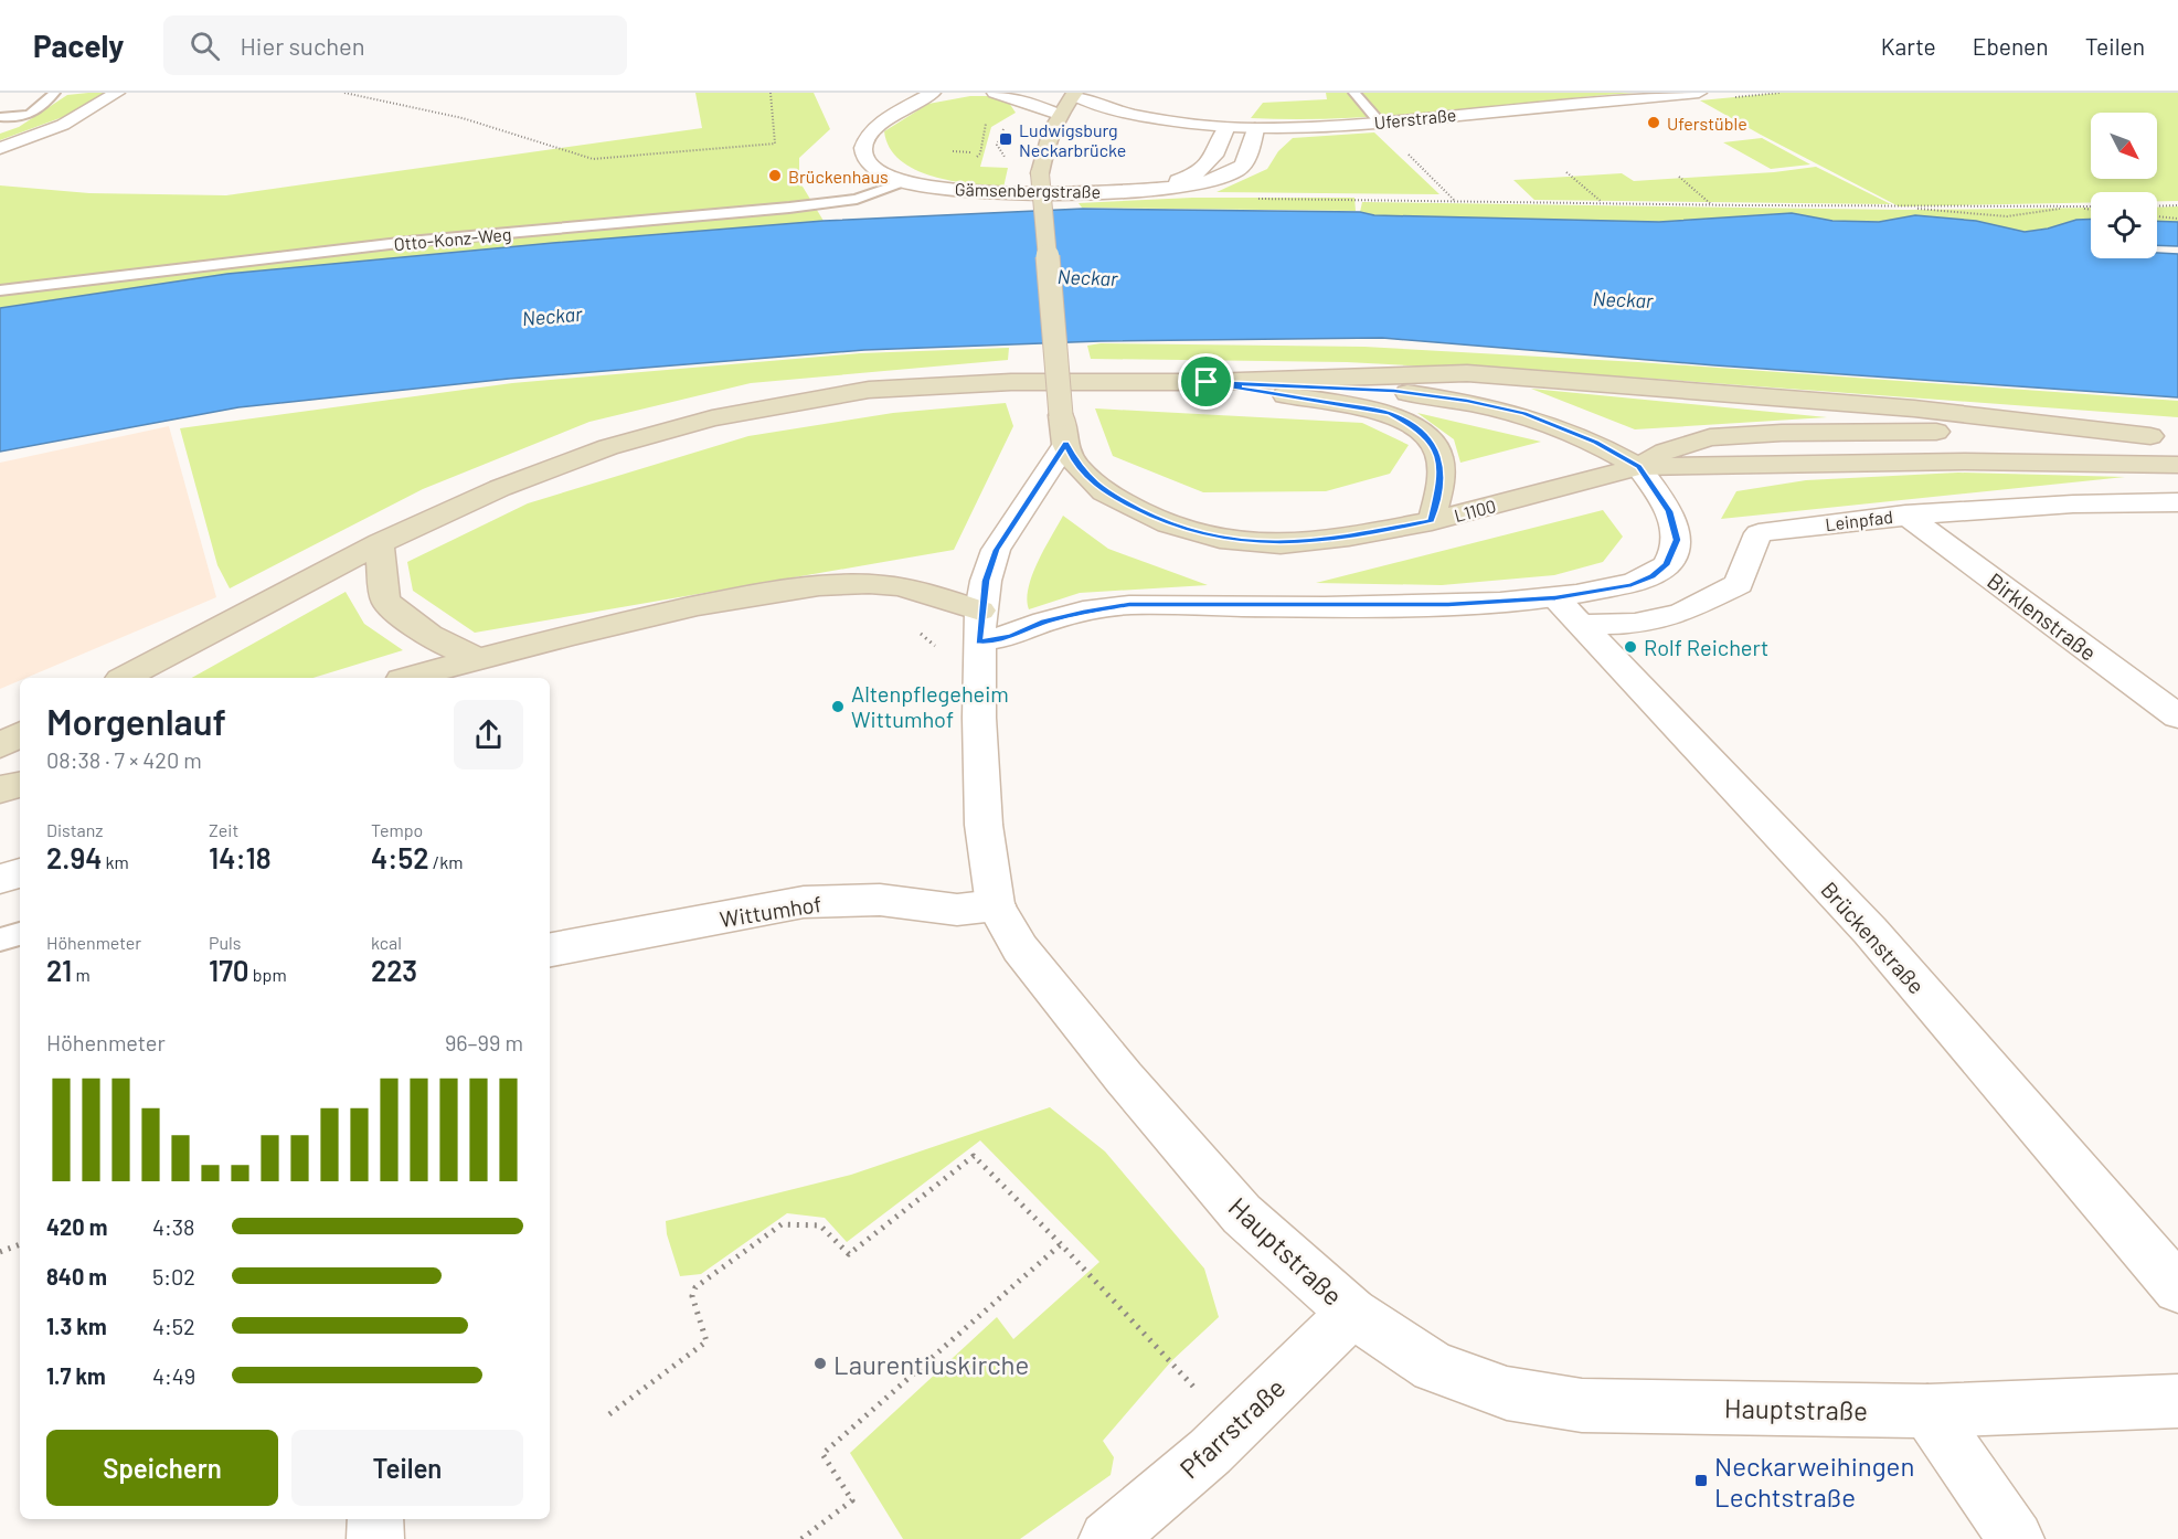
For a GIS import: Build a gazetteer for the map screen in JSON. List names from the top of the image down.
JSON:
{
  "streets": {
    "main road": ["L1100"],
    "street": [
      "Uferstraße",
      "Gämsenbergstraße",
      "Leinpfad",
      "Birklenstraße",
      "Wittumhof",
      "Brückenstraße",
      "Hauptstraße",
      "Pfarrstraße"
    ],
    "lane": ["Otto-Konz-Weg"]
  },
  "crossings": [
    ["Uferstraße", "Gämsenbergstraße"],
    ["Gämsenbergstraße", "Otto-Konz-Weg"],
    ["L1100", "Hauptstraße"],
    ["Leinpfad", "Birklenstraße"],
    ["Leinpfad", "Brückenstraße"],
    ["Wittumhof", "Hauptstraße"],
    ["Hauptstraße", "Pfarrstraße"]
  ],
  "water": ["Neckar"],
  "places": {
    "other": [
      "Uferstüble",
      "Brückenhaus",
      "Rolf Reichert",
      "Altenpflegeheim Wittumhof",
      "Laurentiuskirche"
    ],
    "transit": ["Ludwigsburg Neckarbrücke", "Neckarweihingen Lechtstraße"]
  },
  "north": "bottom right",
  "page": {
    "header": "Pacely",
    "search": "Hier suchen",
    "nav": ["Karte", "Ebenen", "Teilen"],
    "heading": ["Morgenlauf", "08:38 · 7 × 420 m"],
    "stats": [
      ["Distanz", "2.94 km"],
      ["Zeit", "14:18"],
      ["Tempo", "4:52 /km"],
      ["Höhenmeter", "21 m"],
      ["Puls", "170 bpm"],
      ["kcal", "223"]
    ],
    "chart": ["Höhenmeter", "96–99 m"],
    "list": [
      {
        "name": "420 m",
        "note": "4:38"
      },
      {
        "name": "840 m",
        "note": "5:02"
      },
      {
        "name": "1.3 km",
        "note": "4:52"
      },
      {
        "name": "1.7 km",
        "note": "4:49"
      }
    ],
    "buttons": ["Speichern", "Teilen"]
  }
}
